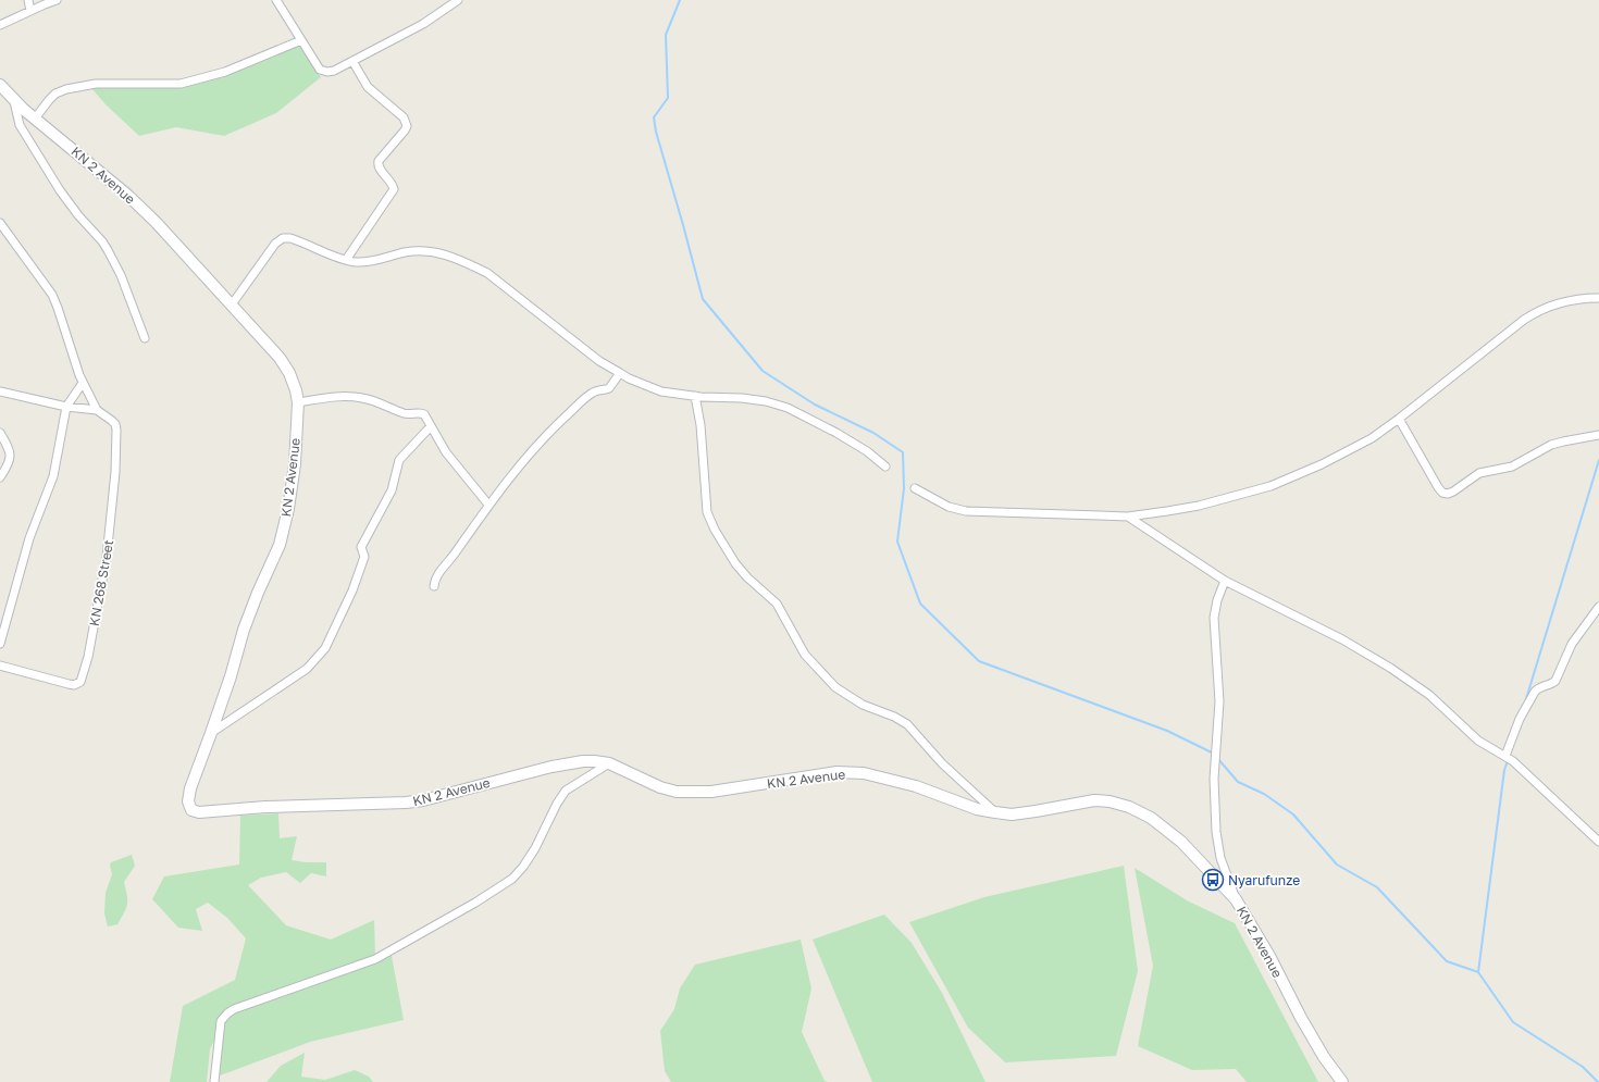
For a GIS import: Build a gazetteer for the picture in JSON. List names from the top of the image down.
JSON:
{
  "streets": {
    "main road": ["KN 2 Avenue"],
    "street": ["KN 268 Street"]
  },
  "places": {
    "bus stop": ["Nyarufunze"]
  }
}
